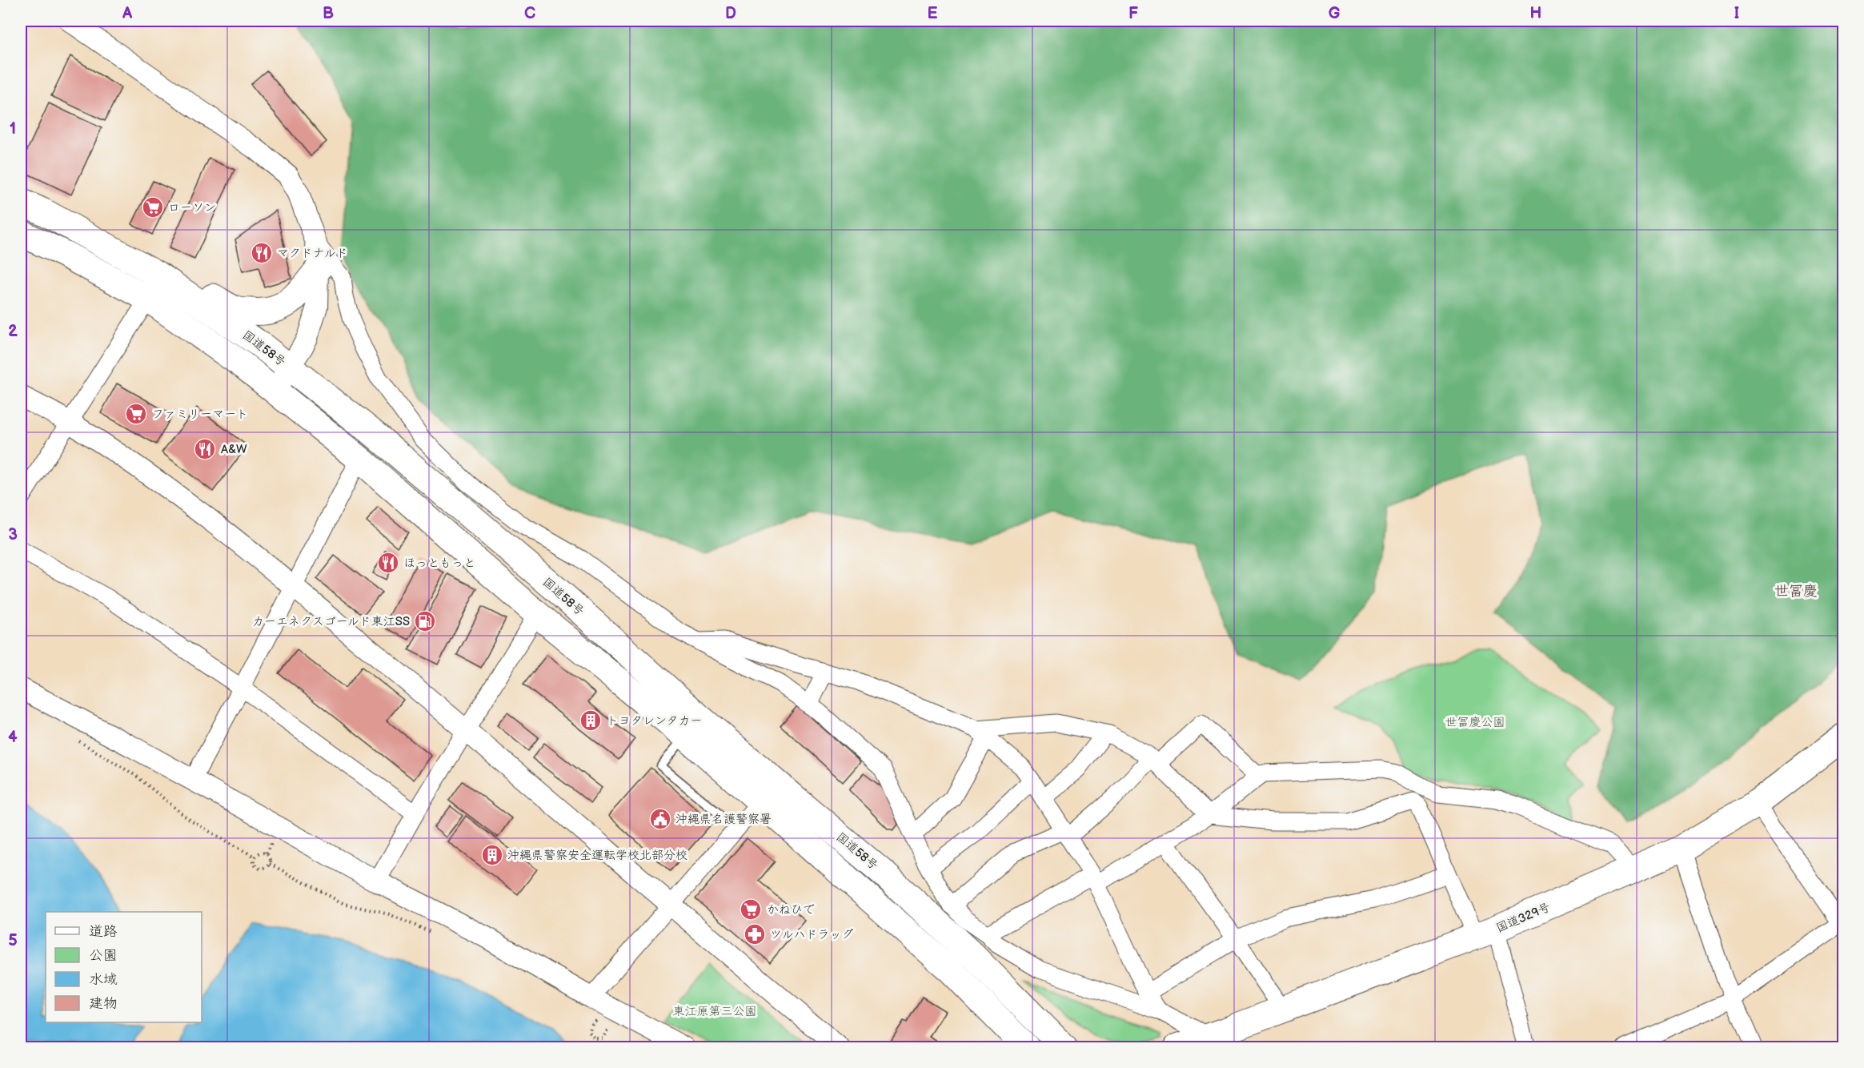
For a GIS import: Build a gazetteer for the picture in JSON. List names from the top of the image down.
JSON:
{
  "streets": {
    "highway": ["国道58号", "国道329号"]
  },
  "districts": ["世冨慶"],
  "parks": ["世冨慶公園", "東江原第三公園"],
  "places": {
    "supermarket": ["ローソン", "ファミリーマート", "かねひで"],
    "restaurant": ["マクドナルド", "A&W", "ほっともっと"],
    "fuel station": ["カーエネクスゴールド東江SS"],
    "building": ["トヨタレンタカー", "沖縄県警察安全運転学校北部分校"],
    "public building": ["沖縄県名護警察署"],
    "pharmacy": ["ツルハドラッグ"]
  },
  "legend": [
    "道路",
    "公園",
    "水域",
    "建物"
  ],
  "grid": {
    "columns": [
      "A",
      "B",
      "C",
      "D",
      "E",
      "F",
      "G",
      "H",
      "I"
    ],
    "rows": [
      "1",
      "2",
      "3",
      "4",
      "5"
    ]
  }
}
